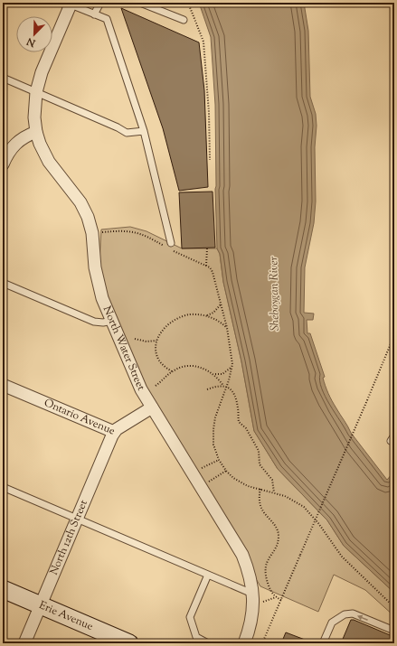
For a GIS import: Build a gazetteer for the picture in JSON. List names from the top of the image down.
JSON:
{
  "streets": {
    "main road": ["Erie Avenue"],
    "street": ["North Water Street", "Ontario Avenue", "North 12th Street"]
  },
  "crossings": [
    ["North Water Street", "Ontario Avenue"],
    ["Ontario Avenue", "North 12th Street"],
    ["North 12th Street", "Erie Avenue"]
  ],
  "water": ["Sheboygan River"],
  "north": "bottom left"
}
